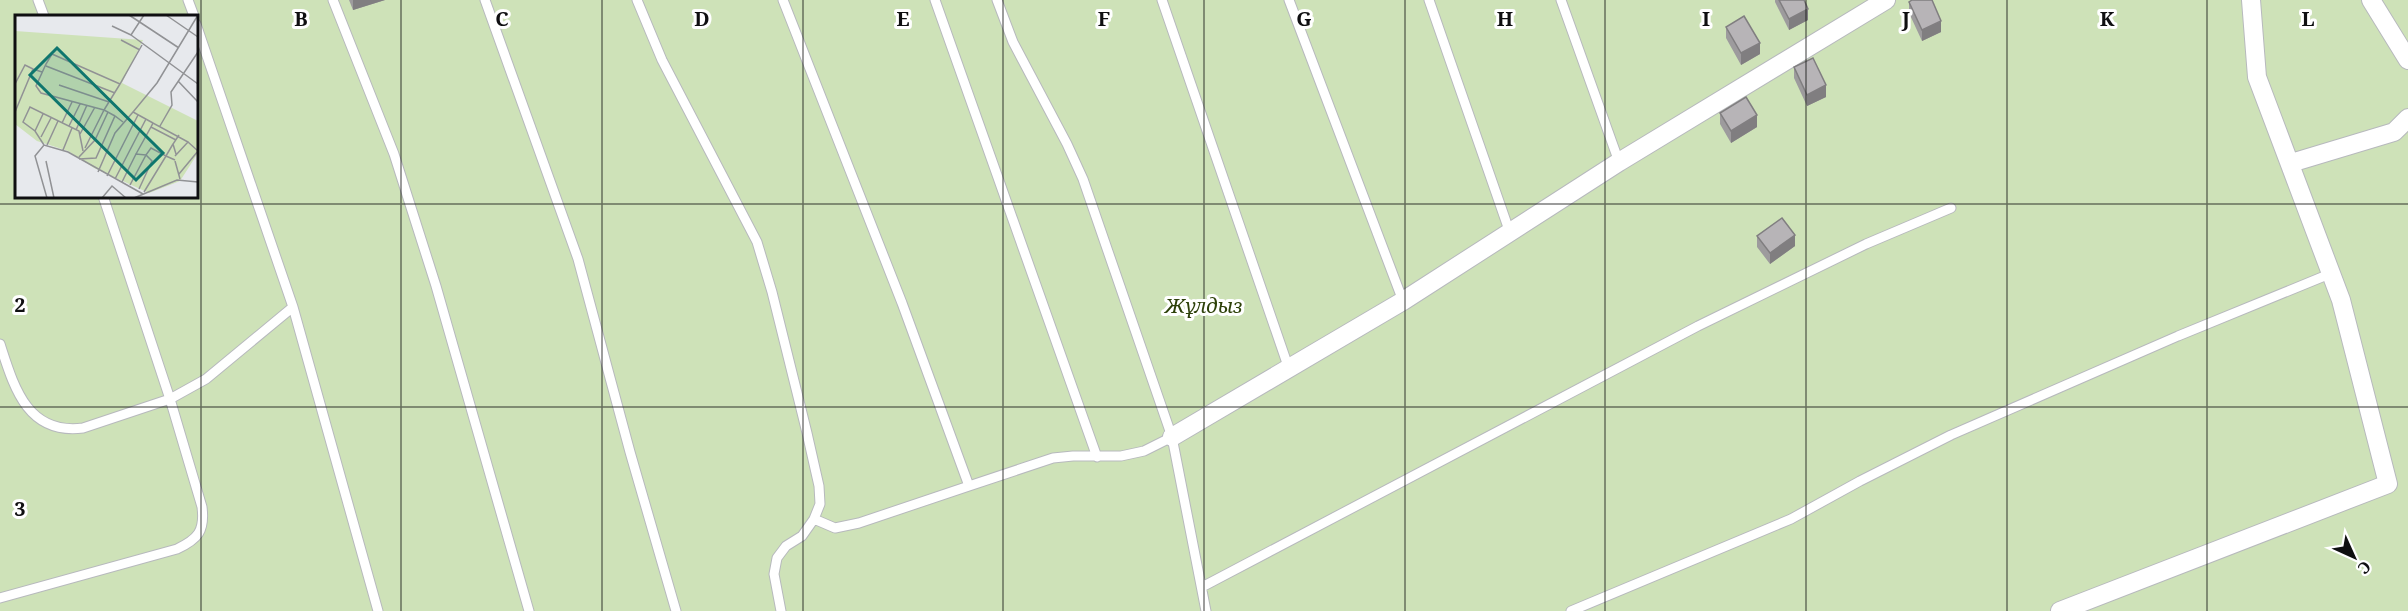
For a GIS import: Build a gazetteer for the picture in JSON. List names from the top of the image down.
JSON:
{
  "parks": ["Жұлдыз"],
  "north": "bottom right",
  "grid": {
    "columns": [
      "B",
      "C",
      "D",
      "E",
      "F",
      "G",
      "H",
      "I",
      "J",
      "K",
      "L"
    ],
    "rows": ["2", "3"]
  }
}
